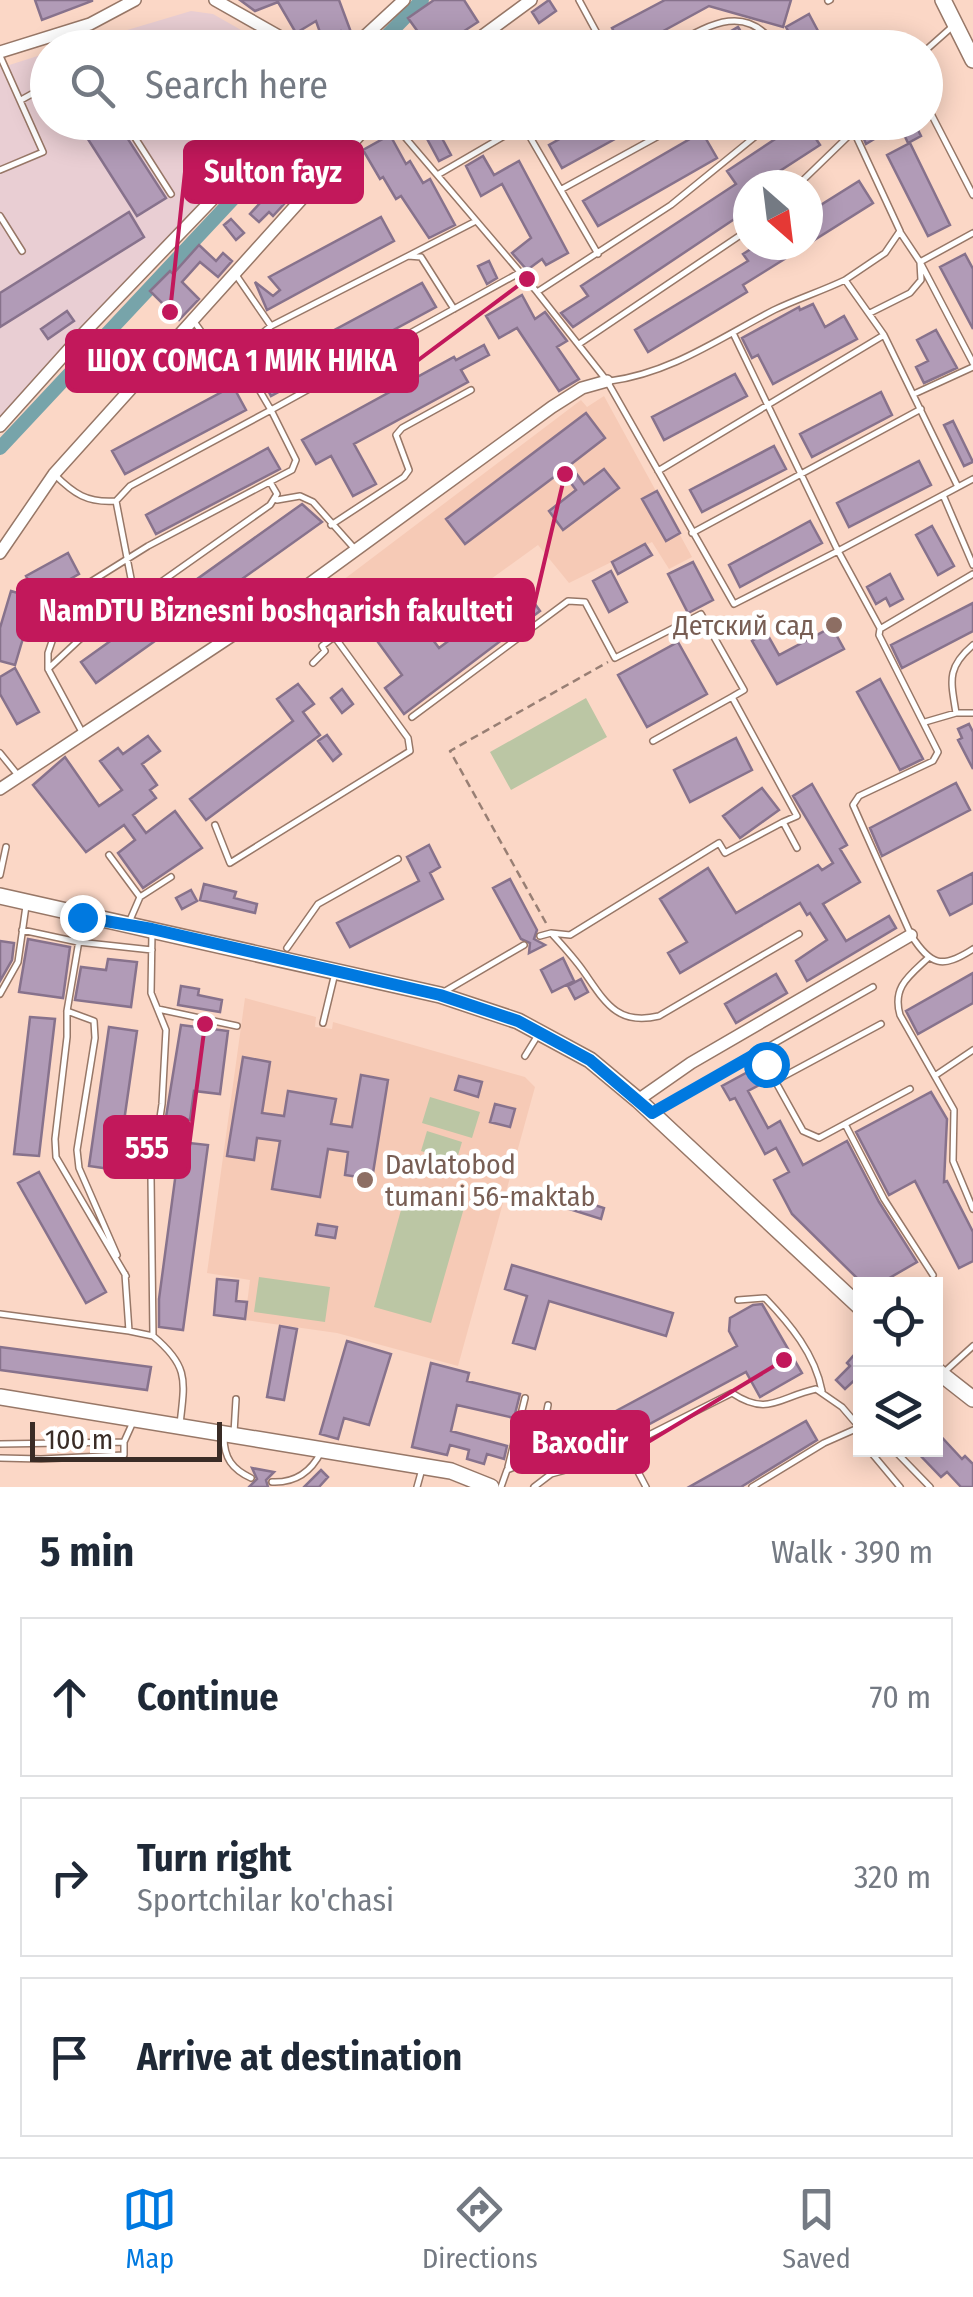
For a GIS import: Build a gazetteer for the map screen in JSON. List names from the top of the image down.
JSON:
{
  "places": [
    "ШОХ СОМСА 1 МИК НИКА",
    "Sulton fayz",
    "NamDTU Biznesni boshqarish fakulteti",
    "Детский сад",
    "555",
    "Davlatobod tumani 56-maktab",
    "Baxodir"
  ],
  "scale_bar": "100 m",
  "north": "bottom right",
  "page": {
    "search": "Search here",
    "scale": "100 m",
    "heading": ["5 min", "Walk · 390 m"],
    "list": [
      ["Continue", "70 m"],
      ["Turn right", "Sportchilar ko'chasi", "320 m"],
      "Arrive at destination"
    ],
    "nav": ["Map", "Directions", "Saved"]
  }
}
